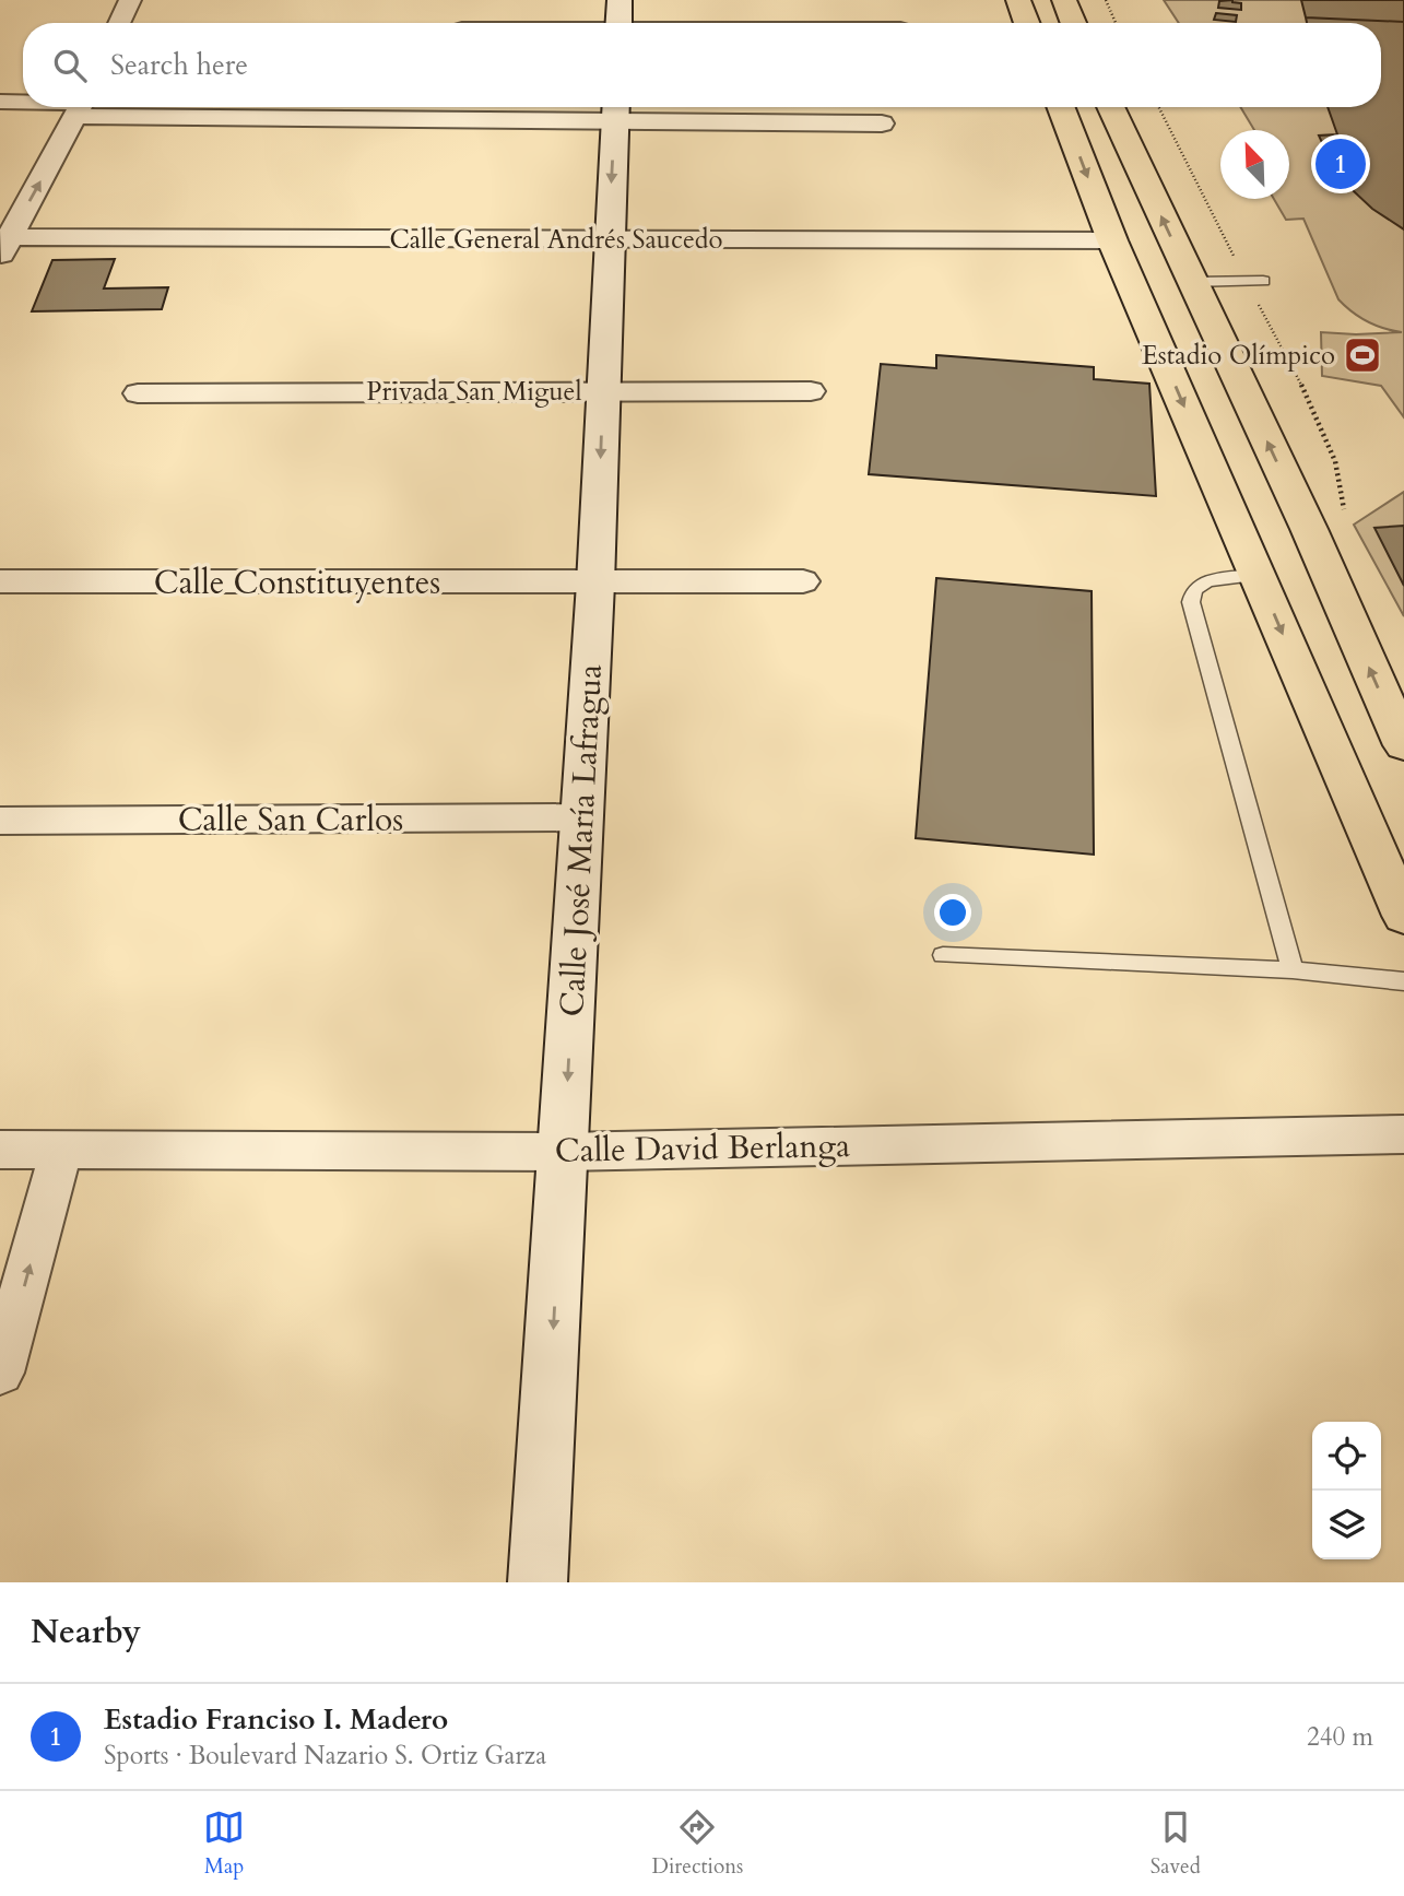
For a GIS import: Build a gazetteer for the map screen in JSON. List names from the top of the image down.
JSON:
{
  "streets": {
    "main road": ["Calle José María Lafragua"],
    "street": [
      "Calle General Andrés Saucedo",
      "Privada San Miguel",
      "Calle Constituyentes",
      "Calle San Carlos",
      "Calle David Berlanga"
    ]
  },
  "crossings": [
    ["Calle General Andrés Saucedo", "Calle José María Lafragua"],
    ["Privada San Miguel", "Calle José María Lafragua"],
    ["Calle Constituyentes", "Calle José María Lafragua"],
    ["Calle San Carlos", "Calle José María Lafragua"],
    ["Calle José María Lafragua", "Calle David Berlanga"]
  ],
  "one_way": ["Calle José María Lafragua"],
  "places": {
    "sports": ["Estadio Olímpico"]
  },
  "north": "top left",
  "page": {
    "search": "Search here",
    "pins": "1",
    "heading": "Nearby",
    "list": [
      {
        "mark": "1",
        "name": "Estadio Franciso I. Madero",
        "note": "Sports · Boulevard Nazario S. Ortiz Garza",
        "value": "240 m"
      }
    ],
    "nav": ["Map", "Directions", "Saved"]
  }
}
